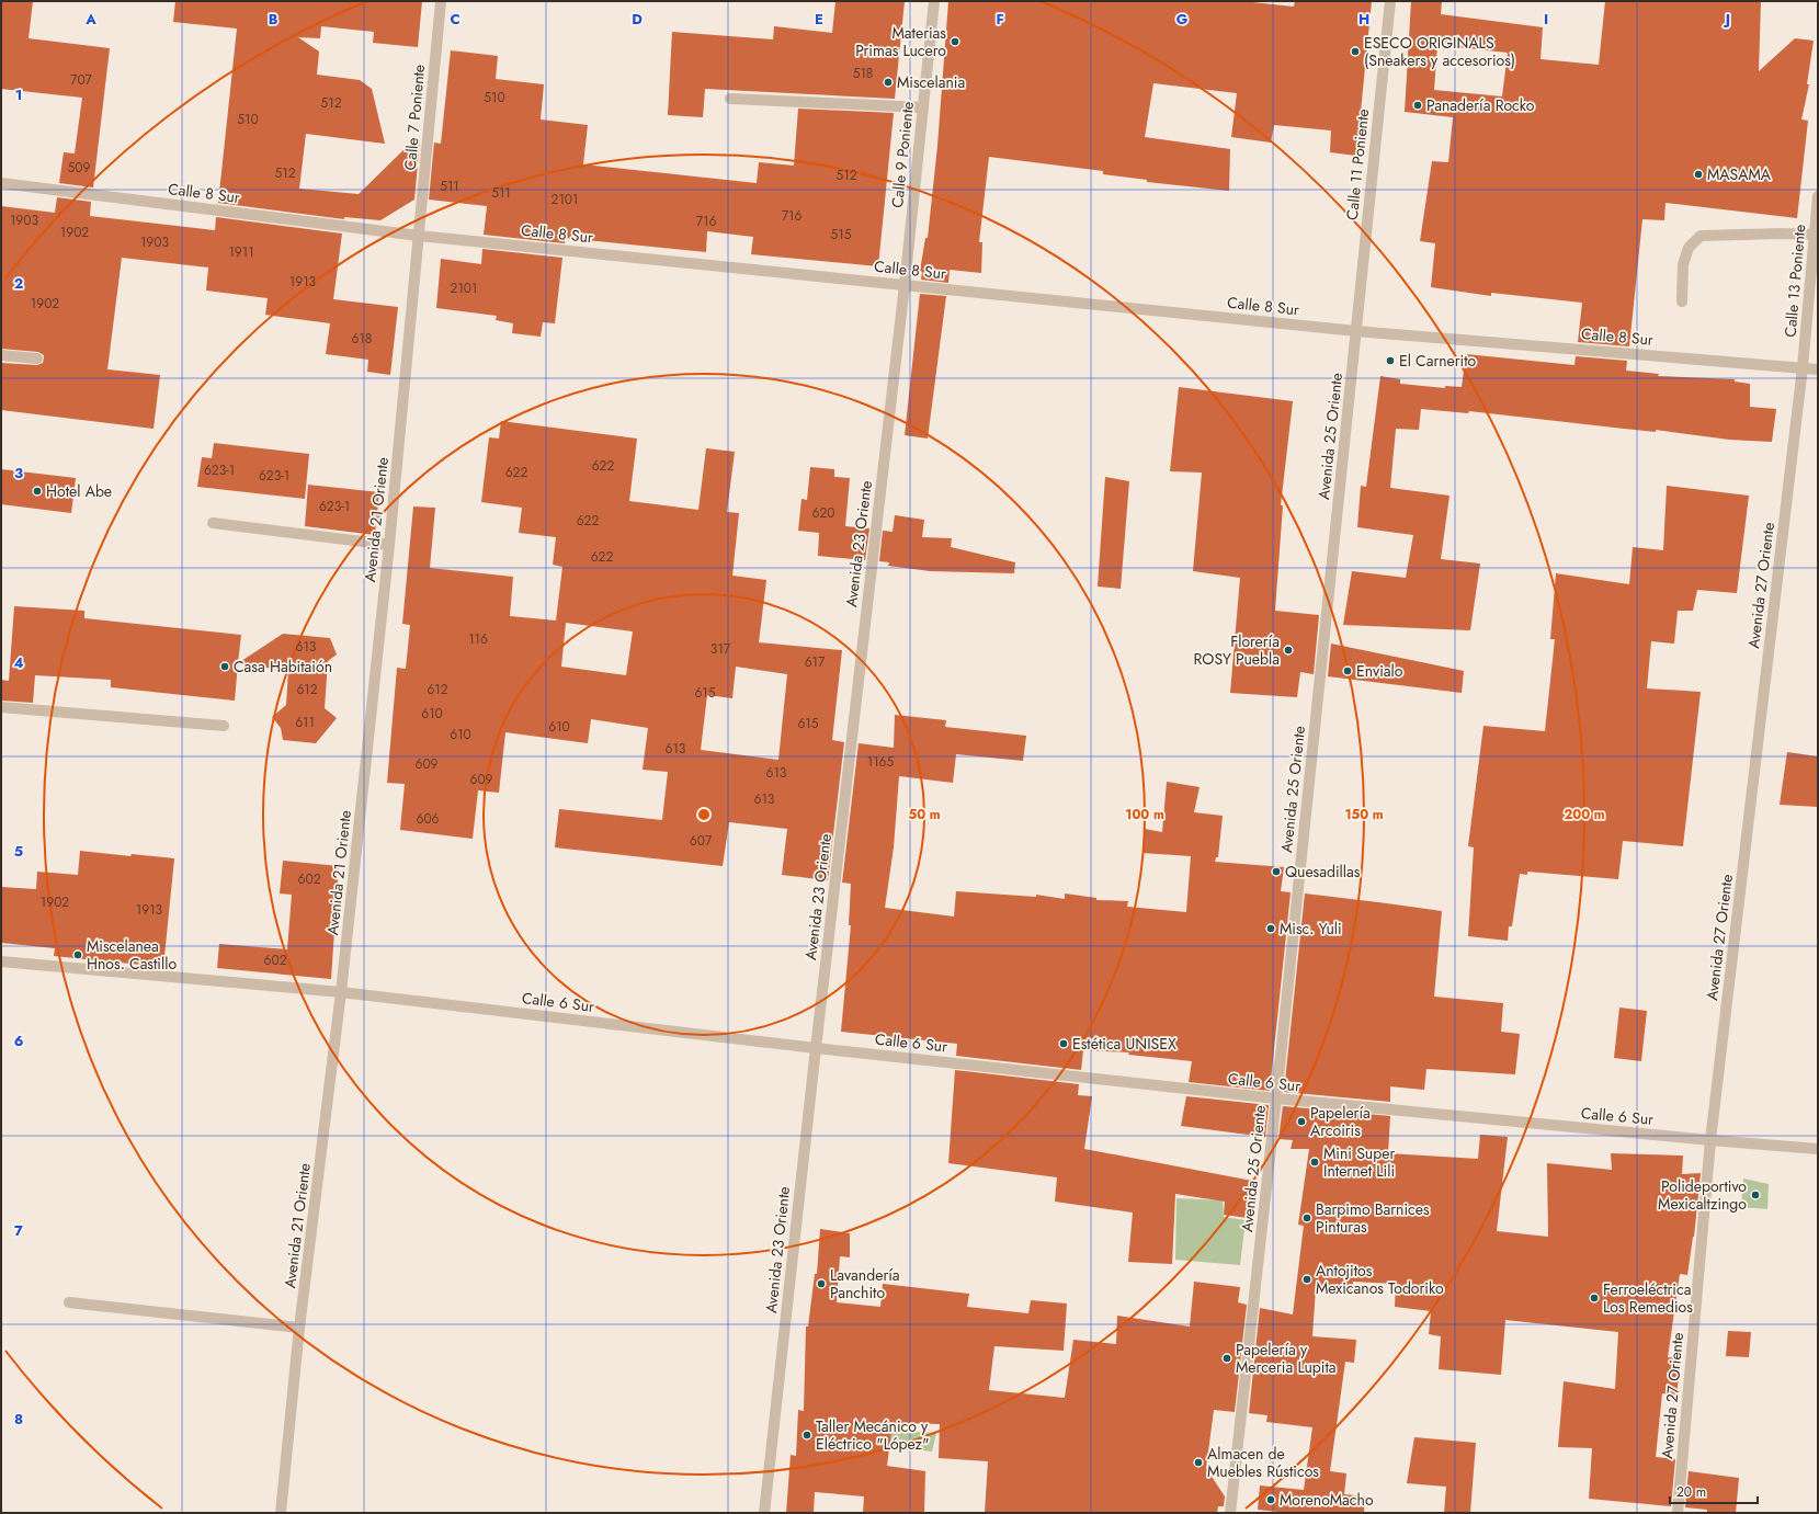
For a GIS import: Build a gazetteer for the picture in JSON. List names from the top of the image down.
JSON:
{
  "streets": {
    "street": [
      "Calle 7 Poniente",
      "Calle 9 Poniente",
      "Calle 11 Poniente",
      "Calle 8 Sur",
      "Calle 13 Poniente",
      "Avenida 25 Oriente",
      "Avenida 21 Oriente",
      "Avenida 23 Oriente",
      "Avenida 27 Oriente",
      "Calle 6 Sur"
    ]
  },
  "crossings": [
    ["Calle 7 Poniente", "Calle 8 Sur"],
    ["Calle 7 Poniente", "Avenida 21 Oriente"],
    ["Calle 9 Poniente", "Calle 8 Sur"],
    ["Calle 9 Poniente", "Avenida 23 Oriente"],
    ["Calle 11 Poniente", "Calle 8 Sur"],
    ["Calle 11 Poniente", "Avenida 25 Oriente"],
    ["Calle 8 Sur", "Calle 13 Poniente"],
    ["Calle 8 Sur", "Avenida 25 Oriente"],
    ["Calle 8 Sur", "Avenida 21 Oriente"],
    ["Calle 8 Sur", "Avenida 23 Oriente"],
    ["Calle 8 Sur", "Avenida 27 Oriente"],
    ["Calle 13 Poniente", "Avenida 27 Oriente"],
    ["Avenida 25 Oriente", "Calle 6 Sur"],
    ["Avenida 21 Oriente", "Calle 6 Sur"],
    ["Avenida 23 Oriente", "Calle 6 Sur"],
    ["Avenida 27 Oriente", "Calle 6 Sur"]
  ],
  "places": [
    "Materias Primas Lucero",
    "ESECO ORIGINALS (Sneakers y accesorios)",
    "Miscelania",
    "Panadería Rocko",
    "MASAMA",
    "El Carnerito",
    "Hotel Abe",
    "Florería ROSY Puebla",
    "Casa Habitaión",
    "Envialo",
    "Quesadillas",
    "Misc. Yuli",
    "Miscelanea Hnos. Castillo",
    "Estética UNISEX",
    "Papelería Arcoiris",
    "Mini Super Internet Lili",
    "Polideportivo Mexicaltzingo",
    "Barpimo Barnices Pinturas",
    "Antojitos Mexicanos Todoriko",
    "Lavandería Panchito",
    "Ferroeléctrica Los Remedios",
    "Papelería y Merceria Lupita",
    "Taller Mecánico y Eléctrico \"López\"",
    "Almacen de Muebles Rústicos",
    "MorenoMacho"
  ],
  "house_numbers": [
    "518",
    "707",
    "510",
    "512",
    "510",
    "509",
    "512",
    "512",
    "511",
    "511",
    "2101",
    "716",
    "1903",
    "716",
    "1902",
    "515",
    "1903",
    "1911",
    "1913",
    "2101",
    "1902",
    "618",
    "622",
    "623-1",
    "622",
    "623-1",
    "623-1",
    "620",
    "622",
    "622",
    "116",
    "613",
    "317",
    "617",
    "612",
    "612",
    "615",
    "610",
    "611",
    "615",
    "610",
    "610",
    "613",
    "1165",
    "609",
    "613",
    "609",
    "613",
    "606",
    "607",
    "602",
    "1902",
    "1913",
    "602"
  ],
  "scale_bar": "20 m",
  "grid": {
    "columns": [
      "A",
      "B",
      "C",
      "D",
      "E",
      "F",
      "G",
      "H",
      "I",
      "J"
    ],
    "rows": [
      "1",
      "2",
      "3",
      "4",
      "5",
      "6",
      "7",
      "8"
    ]
  },
  "rings": [
    "50 m",
    "100 m",
    "150 m",
    "200 m"
  ]
}
